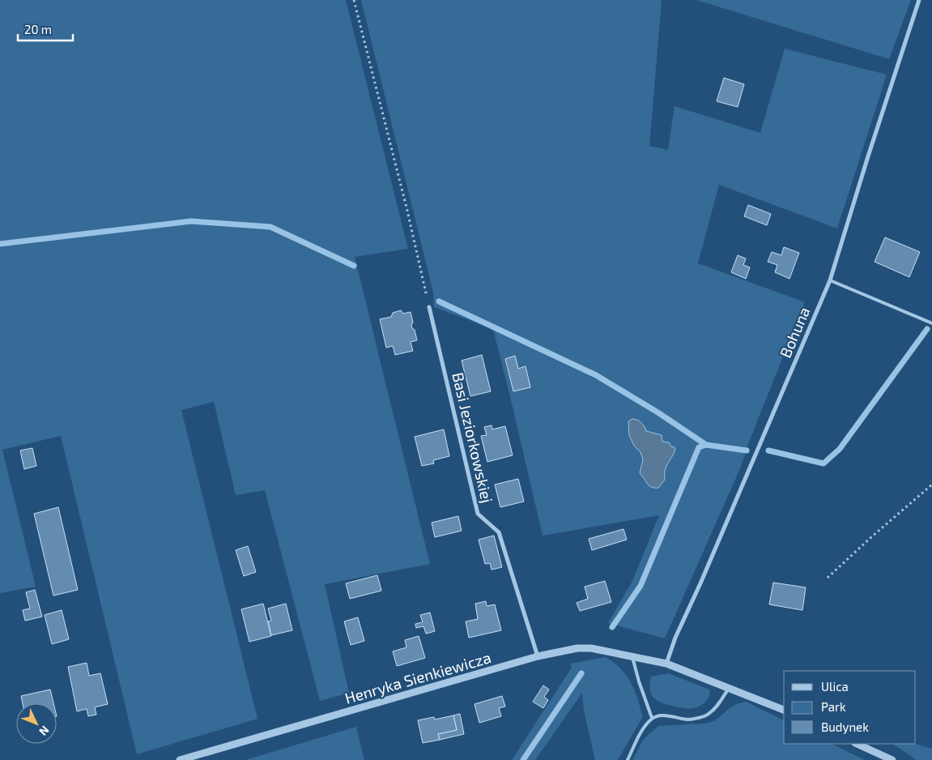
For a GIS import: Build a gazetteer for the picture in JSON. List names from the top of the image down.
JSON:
{
  "streets": {
    "street": ["Bohuna", "Basi Jeziorkowskiej", "Henryka Sienkiewicza"]
  },
  "crossings": [
    ["Bohuna", "Henryka Sienkiewicza"],
    ["Basi Jeziorkowskiej", "Henryka Sienkiewicza"]
  ],
  "legend": ["Ulica", "Park", "Budynek"],
  "scale_bar": "20 m",
  "north": "bottom right"
}
